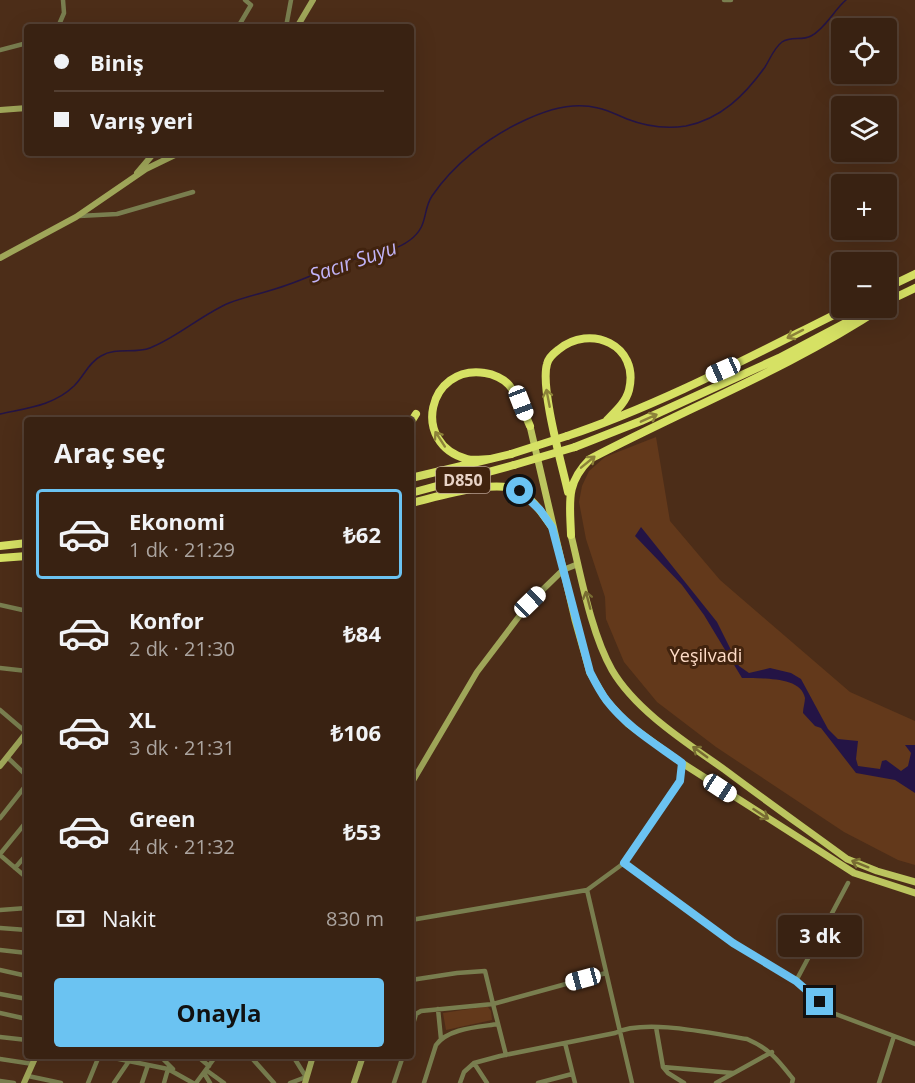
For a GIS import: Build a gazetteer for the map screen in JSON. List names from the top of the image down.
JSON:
{
  "streets": {
    "highway": ["D850"]
  },
  "water": ["Sacır Suyu"],
  "parks": ["Yeşilvadi"],
  "page": {
    "map_buttons": ["+", "−"],
    "banner": ["Biniş", "Varış yeri"],
    "heading": "Araç seç",
    "list": [
      {
        "name": "Ekonomi",
        "note": "1 dk · 21:29",
        "value": "₺62"
      },
      {
        "name": "Konfor",
        "note": "2 dk · 21:30",
        "value": "₺84"
      },
      {
        "name": "XL",
        "note": "3 dk · 21:31",
        "value": "₺106"
      },
      {
        "name": "Green",
        "note": "4 dk · 21:32",
        "value": "₺53"
      }
    ],
    "pay": ["Nakit", "830 m"],
    "bubble": "3 dk",
    "buttons": "Onayla"
  }
}
